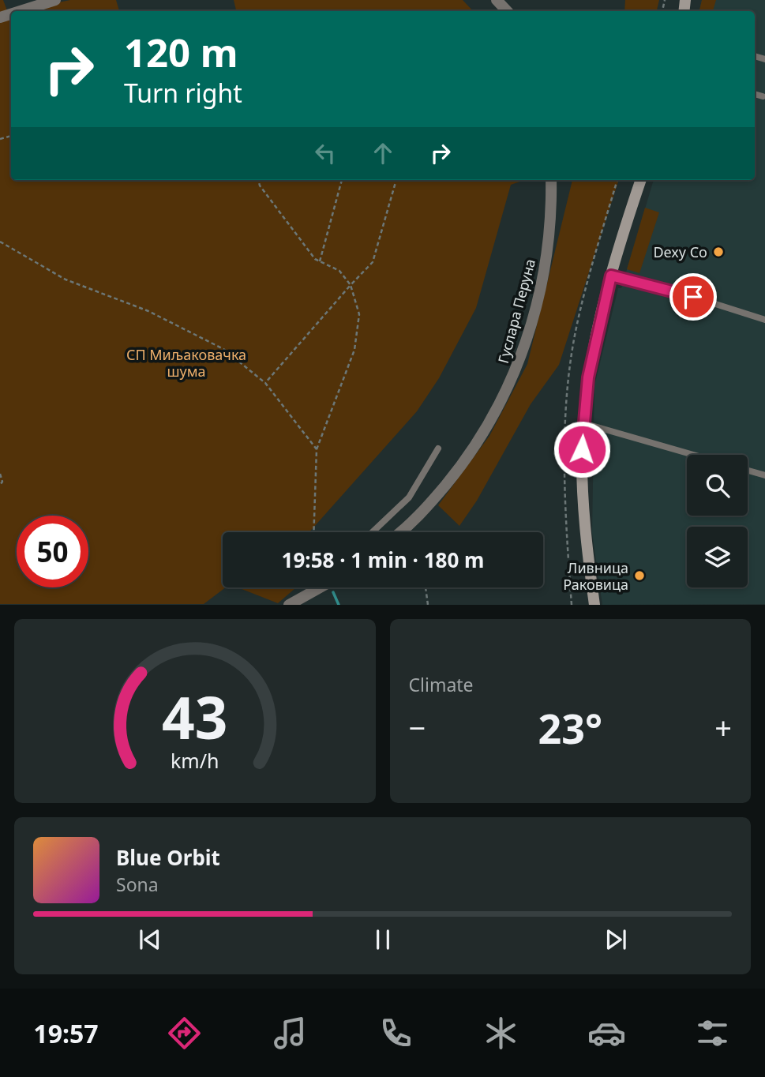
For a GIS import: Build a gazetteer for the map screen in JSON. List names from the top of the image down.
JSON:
{
  "streets": {
    "street": ["Гуслара Перуна"]
  },
  "parks": ["СП Миљаковачка шума"],
  "places": ["Dexy Co", "Ливница Раковица"],
  "page": {
    "turn": ["120 m", "Turn right"],
    "limit": "50",
    "trip": "19:58 · 1 min · 180 m",
    "tile": "Climate",
    "heat": ["−", "23°", "+"],
    "song": ["Blue Orbit", "Sona"],
    "tabs": "19:57",
    "gauge": ["43", "km/h"]
  }
}
